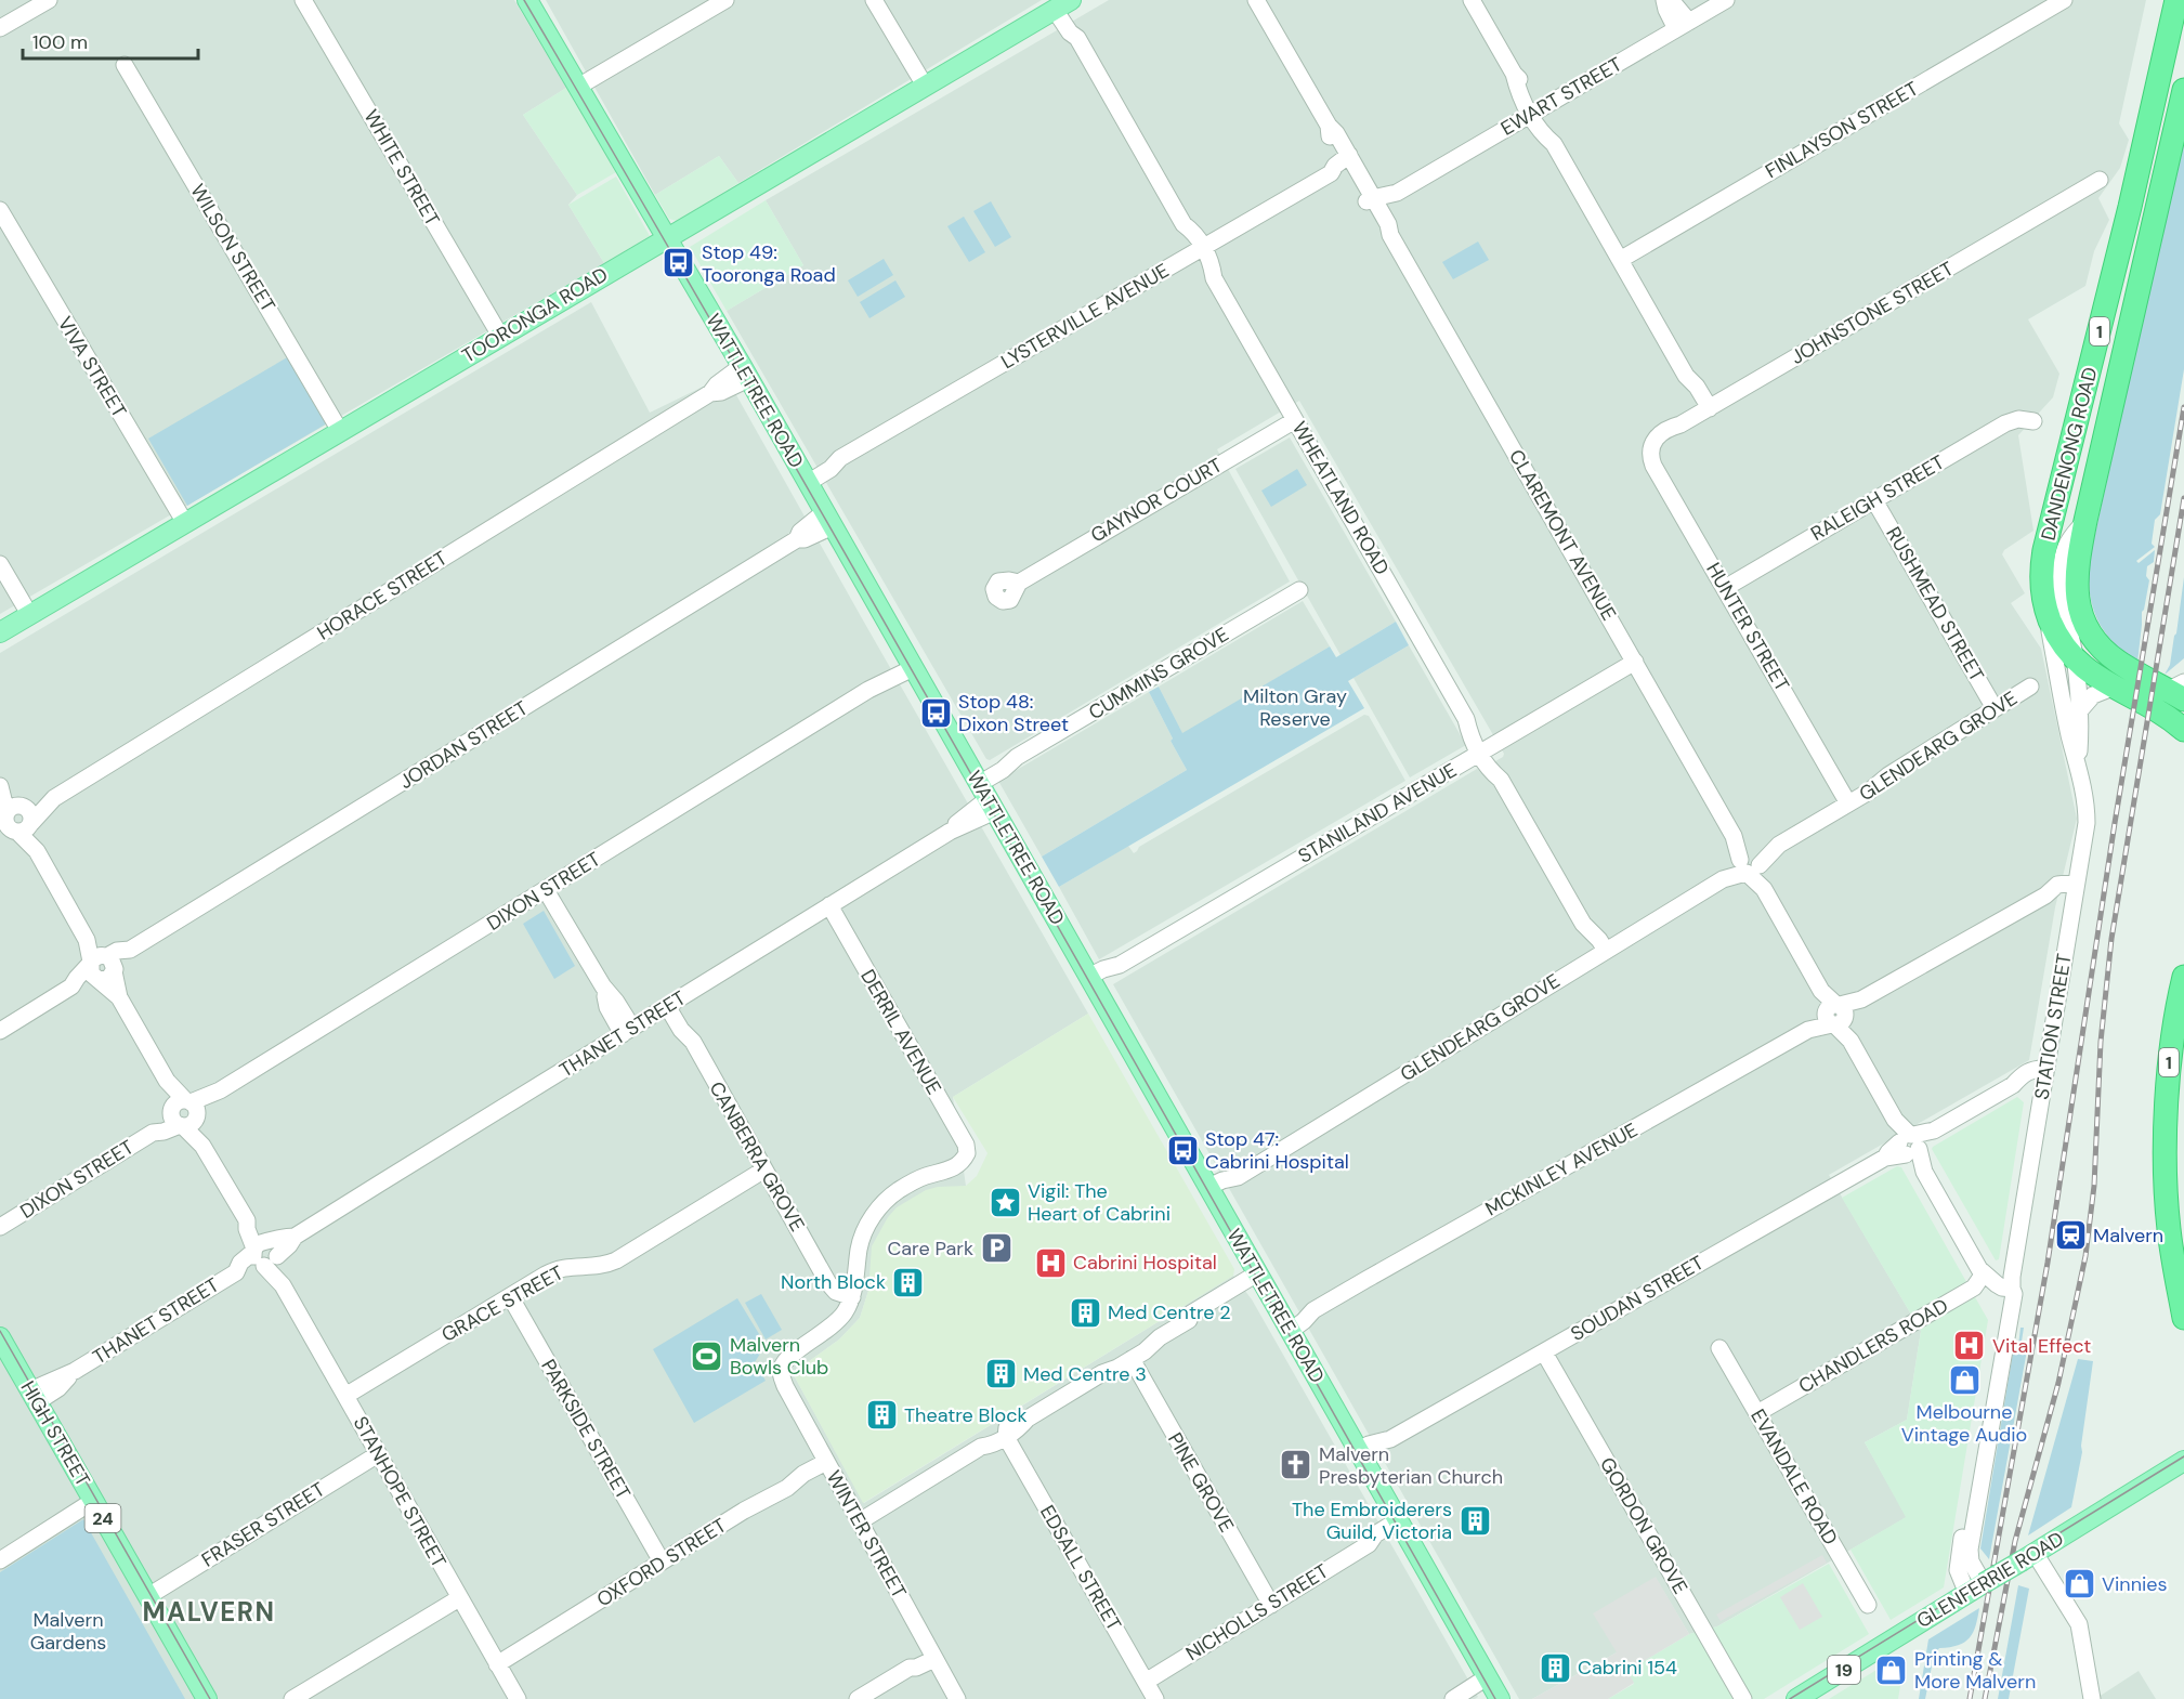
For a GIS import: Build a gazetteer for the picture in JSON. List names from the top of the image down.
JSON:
{
  "streets": {
    "highway": ["1", "DANDENONG ROAD"],
    "main road": [
      "TOORONGA ROAD",
      "WATTLETREE ROAD",
      "HIGH STREET",
      "24",
      "GLENFERRIE ROAD",
      "19"
    ],
    "street": [
      "EWART STREET",
      "FINLAYSON STREET",
      "WHITE STREET",
      "WILSON STREET",
      "JOHNSTONE STREET",
      "LYSTERVILLE AVENUE",
      "VIVA STREET",
      "WHEATLAND ROAD",
      "RALEIGH STREET",
      "GAYNOR COURT",
      "CLAREMONT AVENUE",
      "HORACE STREET",
      "RUSHMEAD STREET",
      "HUNTER STREET",
      "CUMMINS GROVE",
      "JORDAN STREET",
      "GLENDEARG GROVE",
      "STANILAND AVENUE",
      "DIXON STREET",
      "STATION STREET",
      "DERRIL AVENUE",
      "THANET STREET",
      "CANBERRA GROVE",
      "MCKINLEY AVENUE",
      "SOUDAN STREET",
      "GRACE STREET",
      "CHANDLERS ROAD",
      "PARKSIDE STREET",
      "EVANDALE ROAD",
      "PINE GROVE",
      "STANHOPE STREET",
      "FRASER STREET",
      "GORDON GROVE",
      "WINTER STREET",
      "OXFORD STREET",
      "EDSALL STREET",
      "NICHOLLS STREET"
    ]
  },
  "crossings": [
    ["EWART STREET", "CLAREMONT AVENUE"],
    ["WHITE STREET", "TOORONGA ROAD"],
    ["WILSON STREET", "TOORONGA ROAD"],
    ["JOHNSTONE STREET", "HUNTER STREET"],
    ["TOORONGA ROAD", "VIVA STREET"],
    ["TOORONGA ROAD", "WATTLETREE ROAD"],
    ["TOORONGA ROAD", "WHEATLAND ROAD"],
    ["LYSTERVILLE AVENUE", "WATTLETREE ROAD"],
    ["LYSTERVILLE AVENUE", "WHEATLAND ROAD"],
    ["LYSTERVILLE AVENUE", "CLAREMONT AVENUE"],
    ["WATTLETREE ROAD", "HORACE STREET"],
    ["WATTLETREE ROAD", "CUMMINS GROVE"],
    ["WATTLETREE ROAD", "JORDAN STREET"],
    ["WATTLETREE ROAD", "GLENDEARG GROVE"],
    ["WATTLETREE ROAD", "STANILAND AVENUE"],
    ["WATTLETREE ROAD", "DIXON STREET"],
    ["WATTLETREE ROAD", "THANET STREET"],
    ["WATTLETREE ROAD", "MCKINLEY AVENUE"],
    ["WATTLETREE ROAD", "SOUDAN STREET"],
    ["WATTLETREE ROAD", "NICHOLLS STREET"],
    ["DANDENONG ROAD", "STATION STREET"],
    ["WHEATLAND ROAD", "GAYNOR COURT"],
    ["WHEATLAND ROAD", "GLENDEARG GROVE"],
    ["WHEATLAND ROAD", "STANILAND AVENUE"],
    ["RALEIGH STREET", "RUSHMEAD STREET"],
    ["RALEIGH STREET", "HUNTER STREET"],
    ["CLAREMONT AVENUE", "GLENDEARG GROVE"],
    ["CLAREMONT AVENUE", "STANILAND AVENUE"],
    ["RUSHMEAD STREET", "GLENDEARG GROVE"],
    ["HUNTER STREET", "GLENDEARG GROVE"],
    ["CUMMINS GROVE", "THANET STREET"],
    ["JORDAN STREET", "STANHOPE STREET"],
    ["DIXON STREET", "STANHOPE STREET"],
    ["STATION STREET", "GLENFERRIE ROAD"],
    ["DERRIL AVENUE", "THANET STREET"],
    ["THANET STREET", "CANBERRA GROVE"],
    ["THANET STREET", "HIGH STREET"],
    ["THANET STREET", "STANHOPE STREET"],
    ["CANBERRA GROVE", "GRACE STREET"],
    ["CANBERRA GROVE", "WINTER STREET"],
    ["SOUDAN STREET", "GORDON GROVE"],
    ["GRACE STREET", "PARKSIDE STREET"],
    ["GRACE STREET", "STANHOPE STREET"],
    ["CHANDLERS ROAD", "EVANDALE ROAD"],
    ["PARKSIDE STREET", "OXFORD STREET"],
    ["HIGH STREET", "FRASER STREET"],
    ["PINE GROVE", "NICHOLLS STREET"],
    ["STANHOPE STREET", "FRASER STREET"],
    ["STANHOPE STREET", "OXFORD STREET"],
    ["WINTER STREET", "OXFORD STREET"],
    ["EDSALL STREET", "NICHOLLS STREET"]
  ],
  "districts": ["MALVERN"],
  "parks": ["Milton Gray Reserve", "Malvern Gardens"],
  "places": {
    "bus stop": ["Stop 49: Tooronga Road", "Stop 48: Dixon Street", "Stop 47: Cabrini Hospital"],
    "place": ["Vigil: The Heart of Cabrini"],
    "station": ["Malvern"],
    "parking": ["Care Park"],
    "hospital": ["Cabrini Hospital", "Vital Effect"],
    "building": [
      "North Block",
      "Med Centre 2",
      "Med Centre 3",
      "Theatre Block",
      "The Embroiderers Guild, Victoria",
      "Cabrini 154"
    ],
    "sports": ["Malvern Bowls Club"],
    "shop": ["Melbourne Vintage Audio", "Vinnies", "Printing & More Malvern"],
    "church": ["Malvern Presbyterian Church"]
  },
  "scale_bar": "100 m"
}
